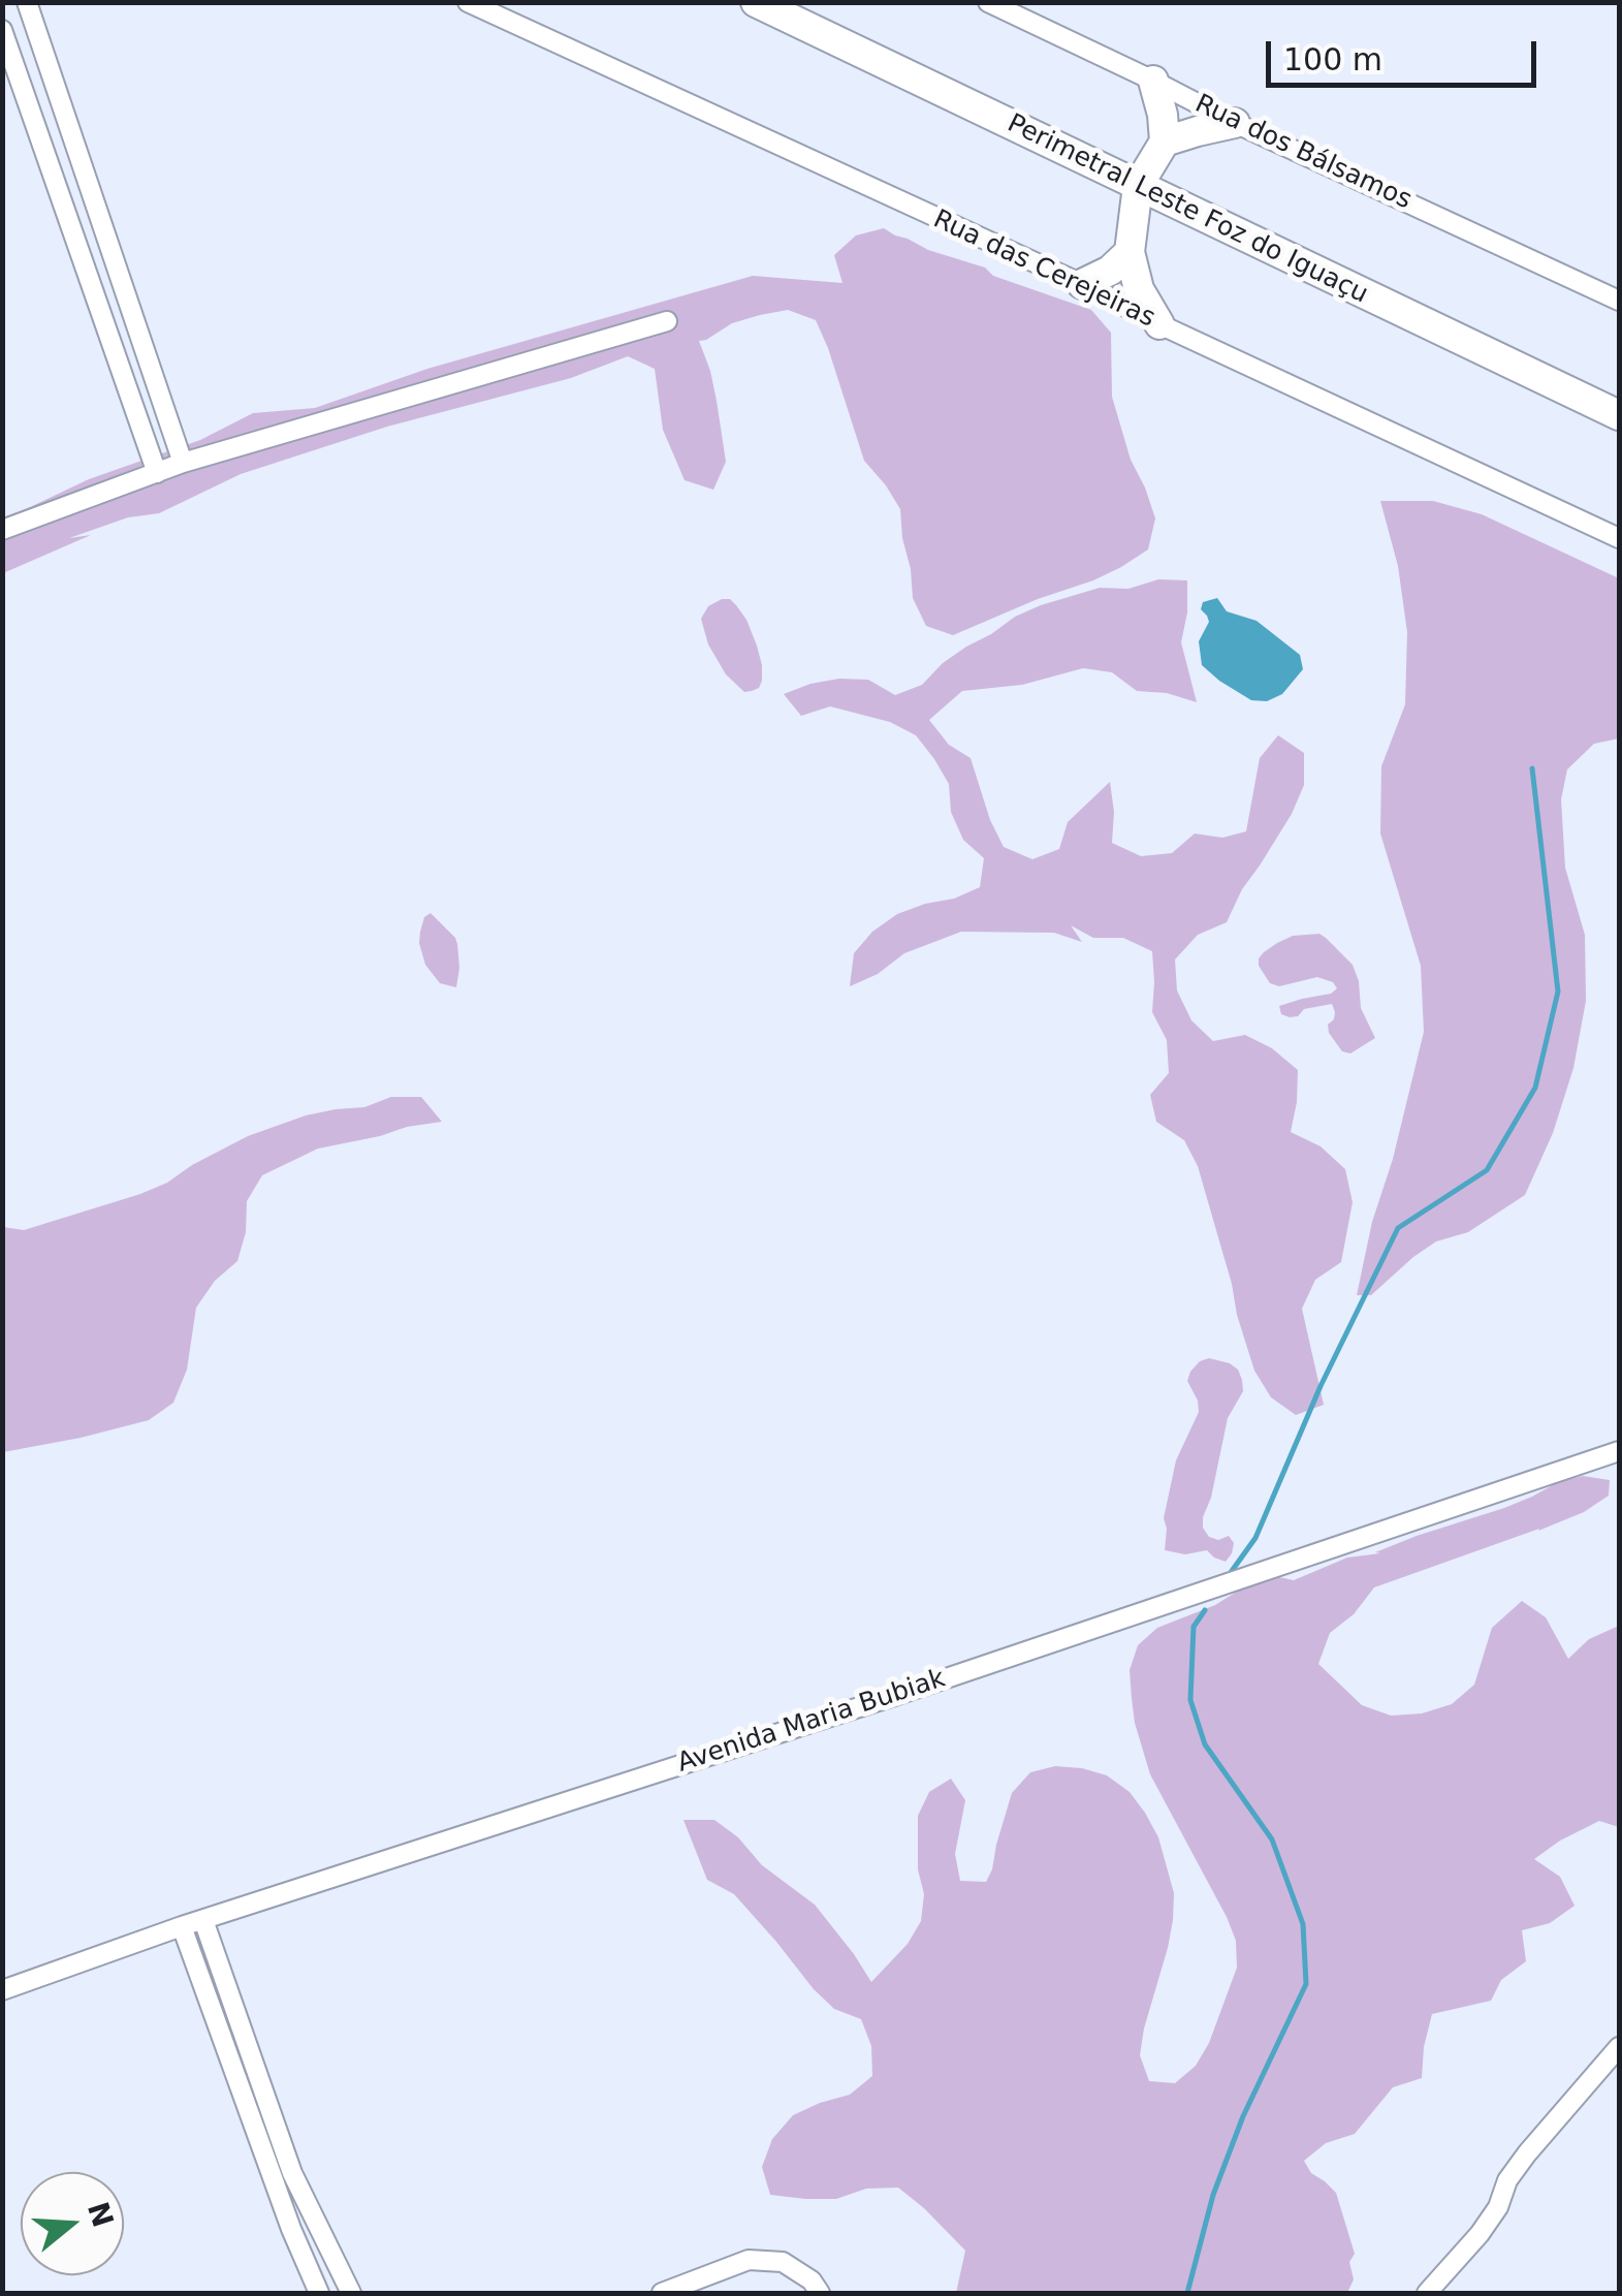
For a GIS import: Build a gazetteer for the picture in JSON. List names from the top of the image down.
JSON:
{
  "streets": {
    "highway": ["Perimetral Leste Foz do Iguaçu"],
    "street": ["Rua dos Bálsamos", "Rua das Cerejeiras", "Avenida Maria Bubiak"]
  },
  "scale_bar": "100 m",
  "north": "right"
}
